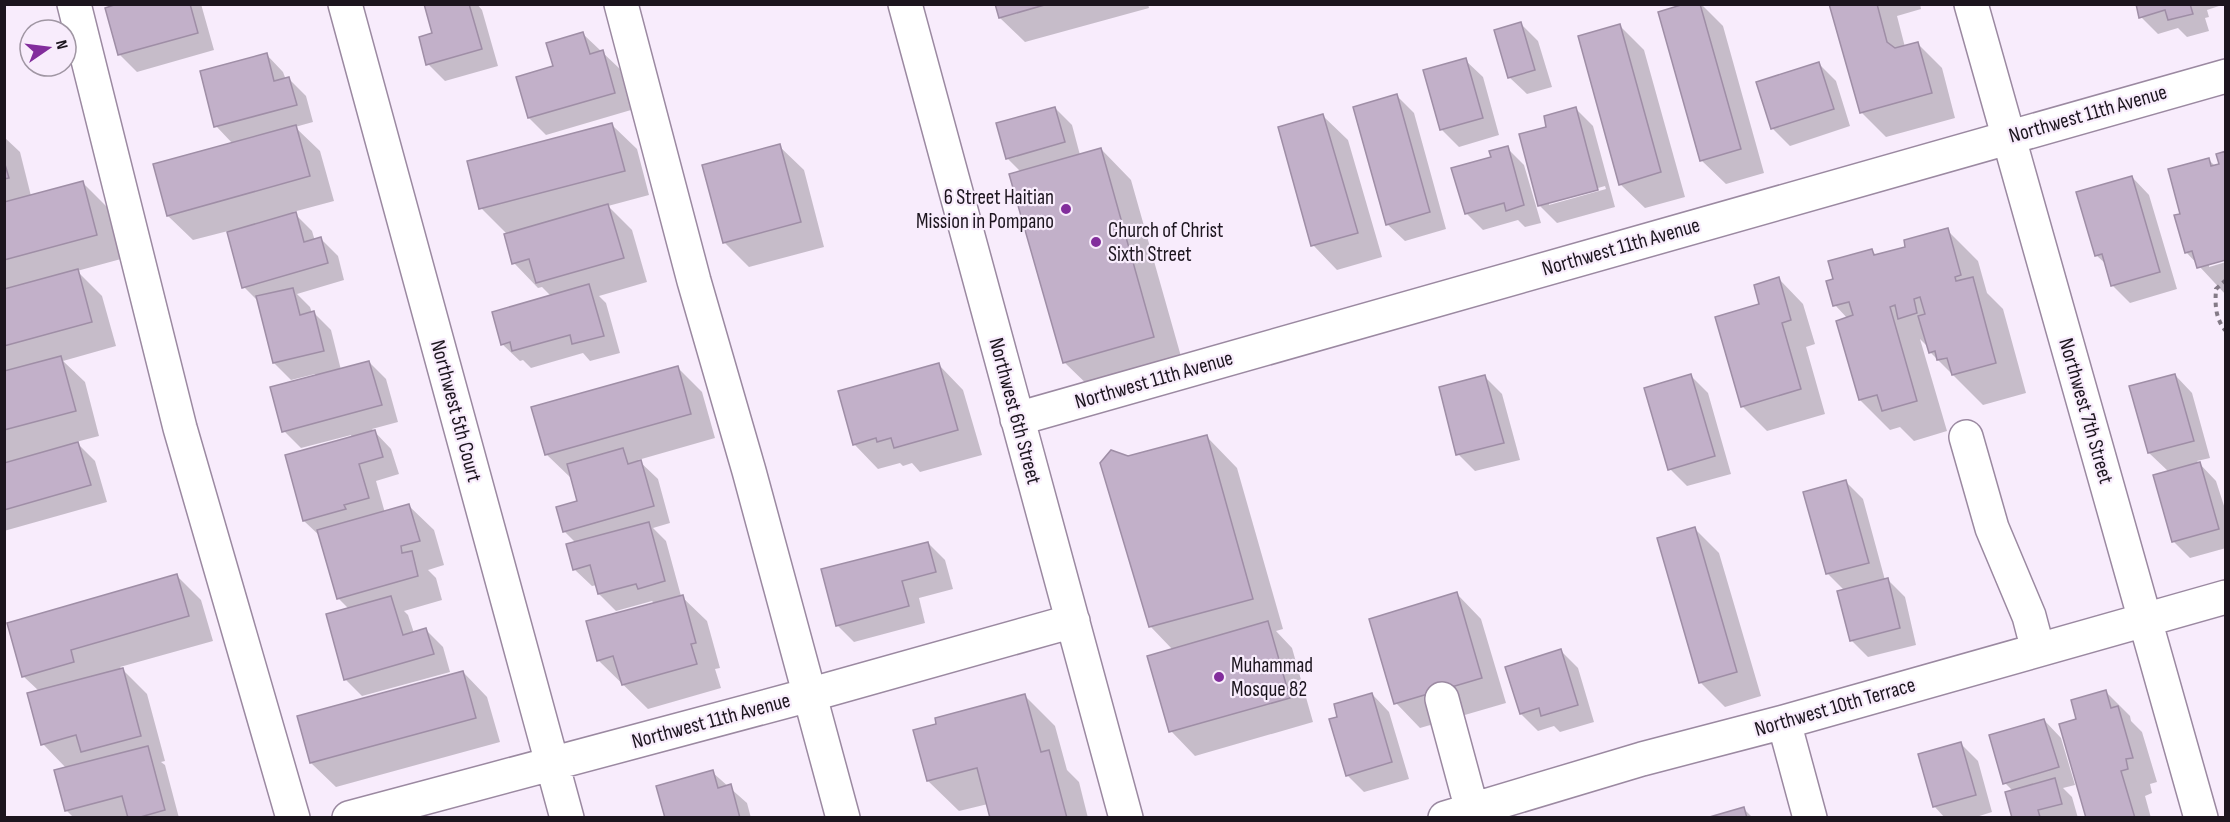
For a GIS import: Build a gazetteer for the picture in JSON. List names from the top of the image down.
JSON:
{
  "streets": {
    "street": [
      "Northwest 11th Avenue",
      "Northwest 5th Court",
      "Northwest 6th Street",
      "Northwest 7th Street",
      "Northwest 10th Terrace"
    ]
  },
  "crossings": [
    ["Northwest 11th Avenue", "Northwest 5th Court"],
    ["Northwest 11th Avenue", "Northwest 6th Street"],
    ["Northwest 11th Avenue", "Northwest 7th Street"],
    ["Northwest 7th Street", "Northwest 10th Terrace"]
  ],
  "places": ["6 Street Haitian Mission in Pompano", "Church of Christ Sixth Street", "Muhammad Mosque 82"],
  "north": "right"
}
